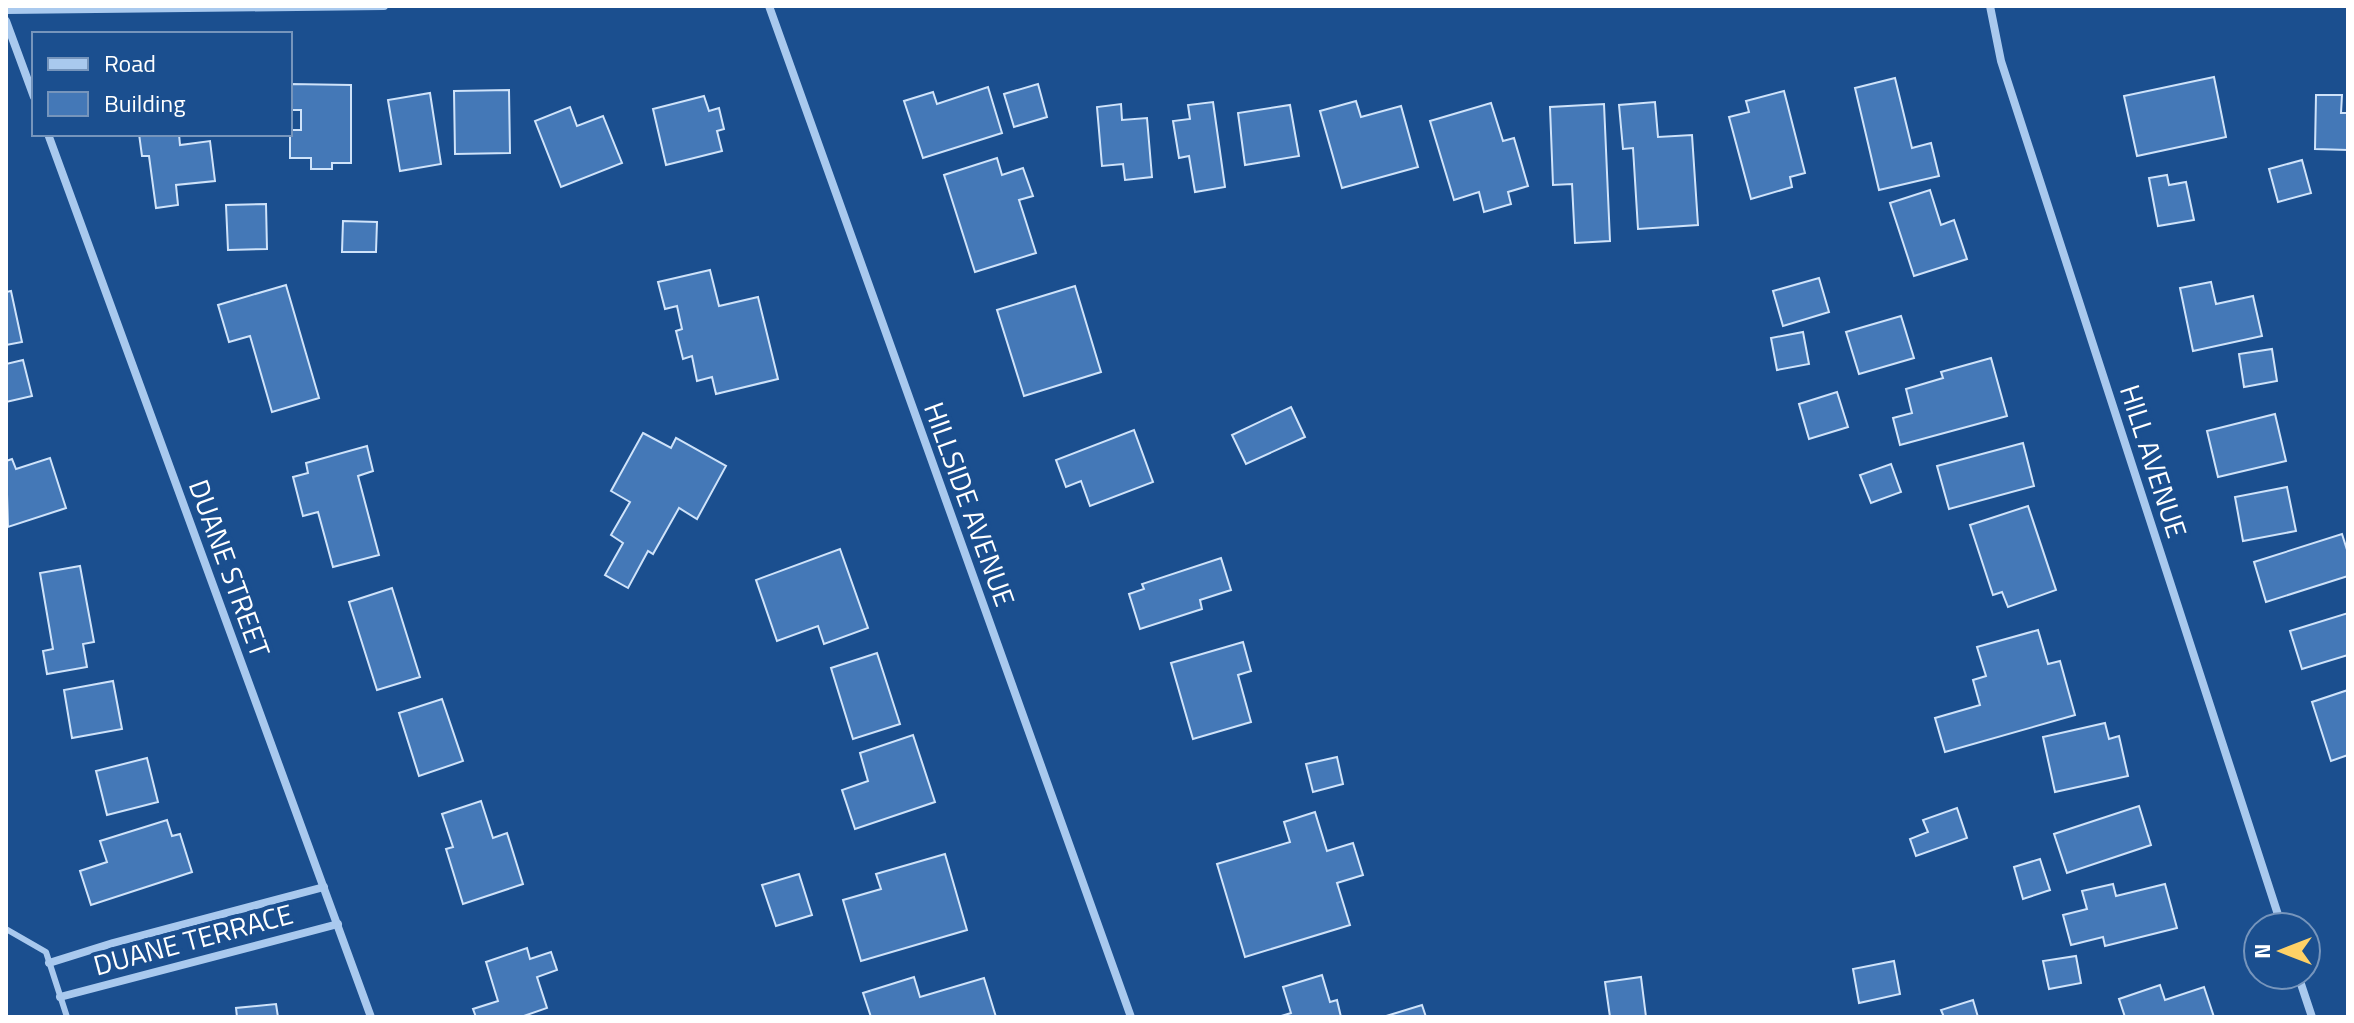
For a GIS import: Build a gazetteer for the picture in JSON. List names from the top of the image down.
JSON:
{
  "streets": {
    "street": [
      "HILL AVENUE",
      "HILLSIDE AVENUE",
      "DUANE STREET",
      "DUANE TERRACE"
    ]
  },
  "crossings": [
    ["DUANE STREET", "DUANE TERRACE"]
  ],
  "legend": ["Road", "Building"],
  "north": "left"
}
